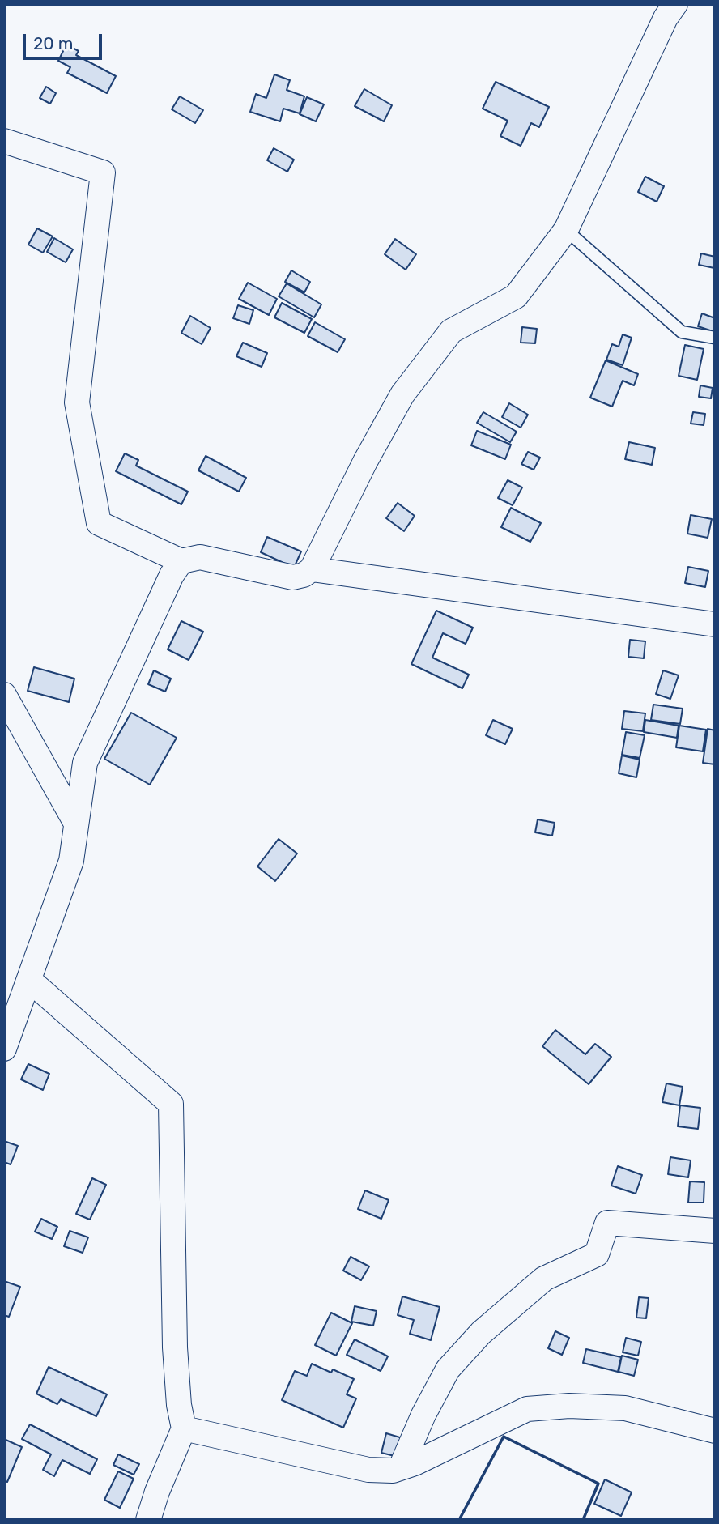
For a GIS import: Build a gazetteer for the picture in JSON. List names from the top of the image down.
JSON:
{
  "scale_bar": "20 m"
}
